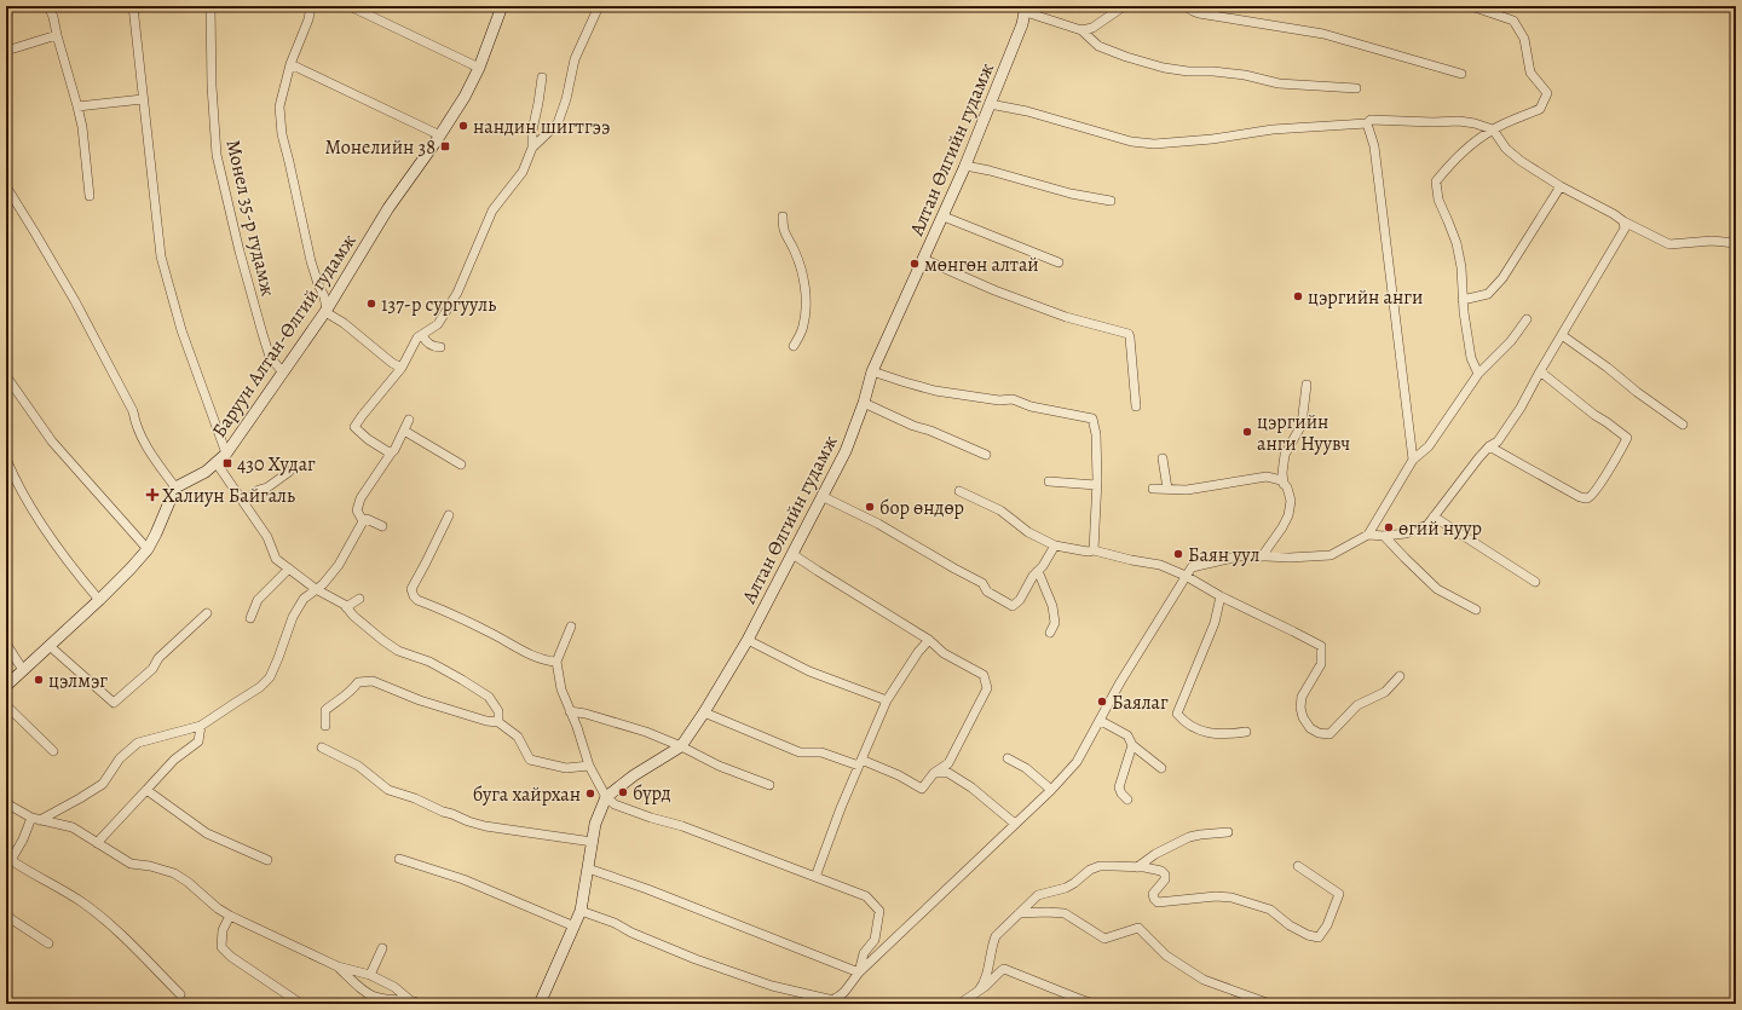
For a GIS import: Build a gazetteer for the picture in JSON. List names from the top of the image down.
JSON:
{
  "streets": {
    "main road": ["Алтан Өлгийн гудамж", "Баруун Алтан-Өлгий гудамж"],
    "street": ["Монел 35-р гудамж"]
  },
  "crossings": [
    ["Монел 35-р гудамж", "Баруун Алтан-Өлгий гудамж"]
  ],
  "places": {
    "other": [
      "нандин шигтгээ",
      "мөнгөн алтай",
      "цэргийн анги",
      "137-р сургууль",
      "цэргийн анги Нуувч",
      "бор өндөр",
      "өгий нуур",
      "Баян уул",
      "цэлмэг",
      "Баялаг",
      "бүрд",
      "буга хайрхан"
    ],
    "transit": ["Монелийн 38", "430 Худаг"],
    "health": ["Халиун Байгаль"]
  }
}
